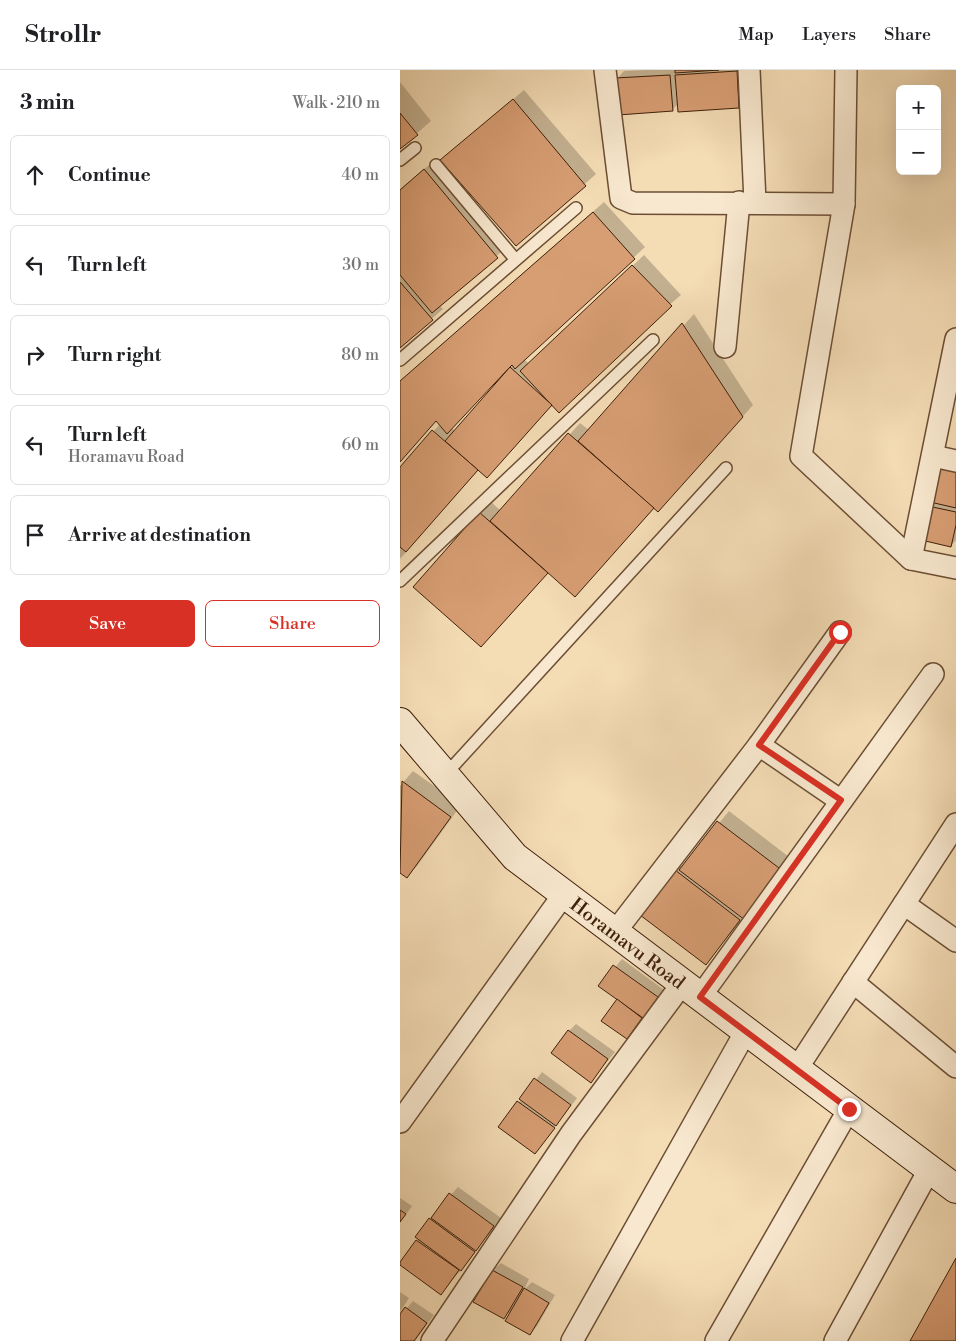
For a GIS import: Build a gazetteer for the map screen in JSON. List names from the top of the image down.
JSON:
{
  "streets": {
    "street": ["Horamavu Road"]
  },
  "page": {
    "header": "Strollr",
    "nav": ["Map", "Layers", "Share"],
    "heading": ["3 min", "Walk · 210 m"],
    "map_buttons": ["+", "−"],
    "list": [
      ["Continue", "40 m"],
      ["Turn left", "30 m"],
      ["Turn right", "80 m"],
      ["Turn left", "Horamavu Road", "60 m"],
      "Arrive at destination"
    ],
    "buttons": ["Save", "Share"]
  }
}
